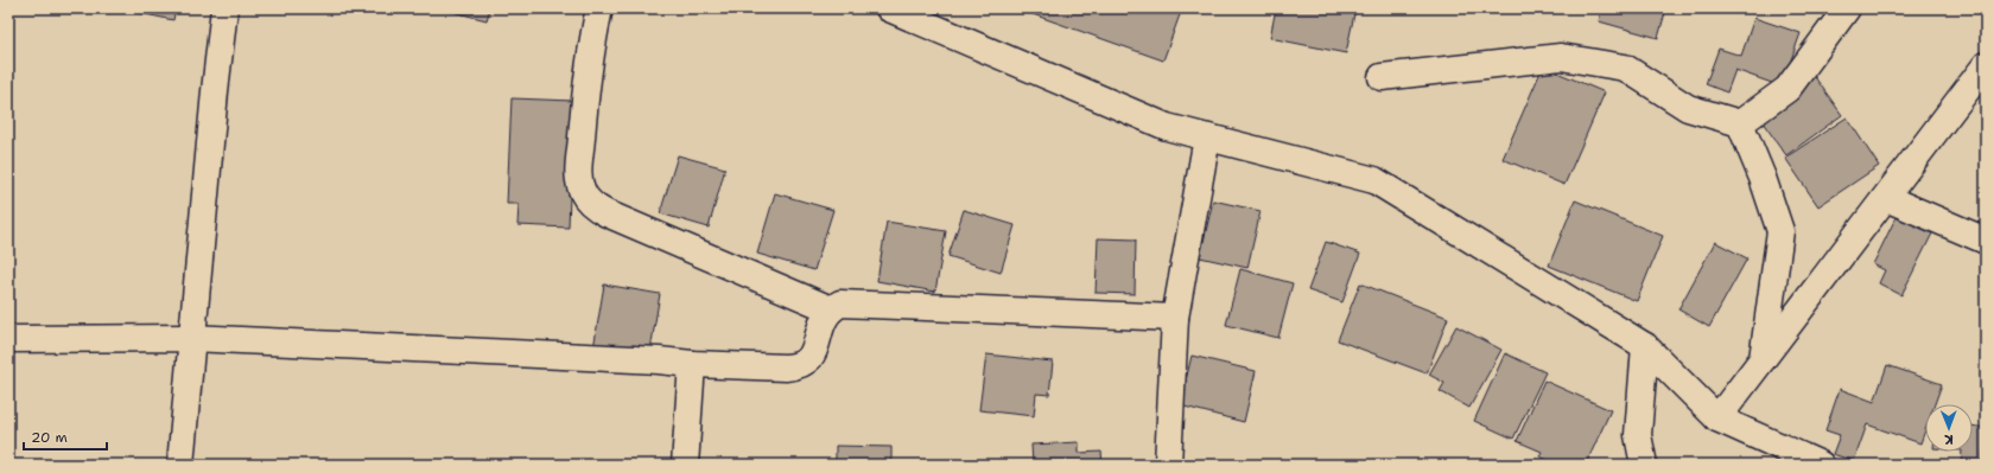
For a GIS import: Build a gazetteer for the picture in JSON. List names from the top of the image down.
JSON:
{
  "scale_bar": "20 m",
  "north": "bottom"
}
